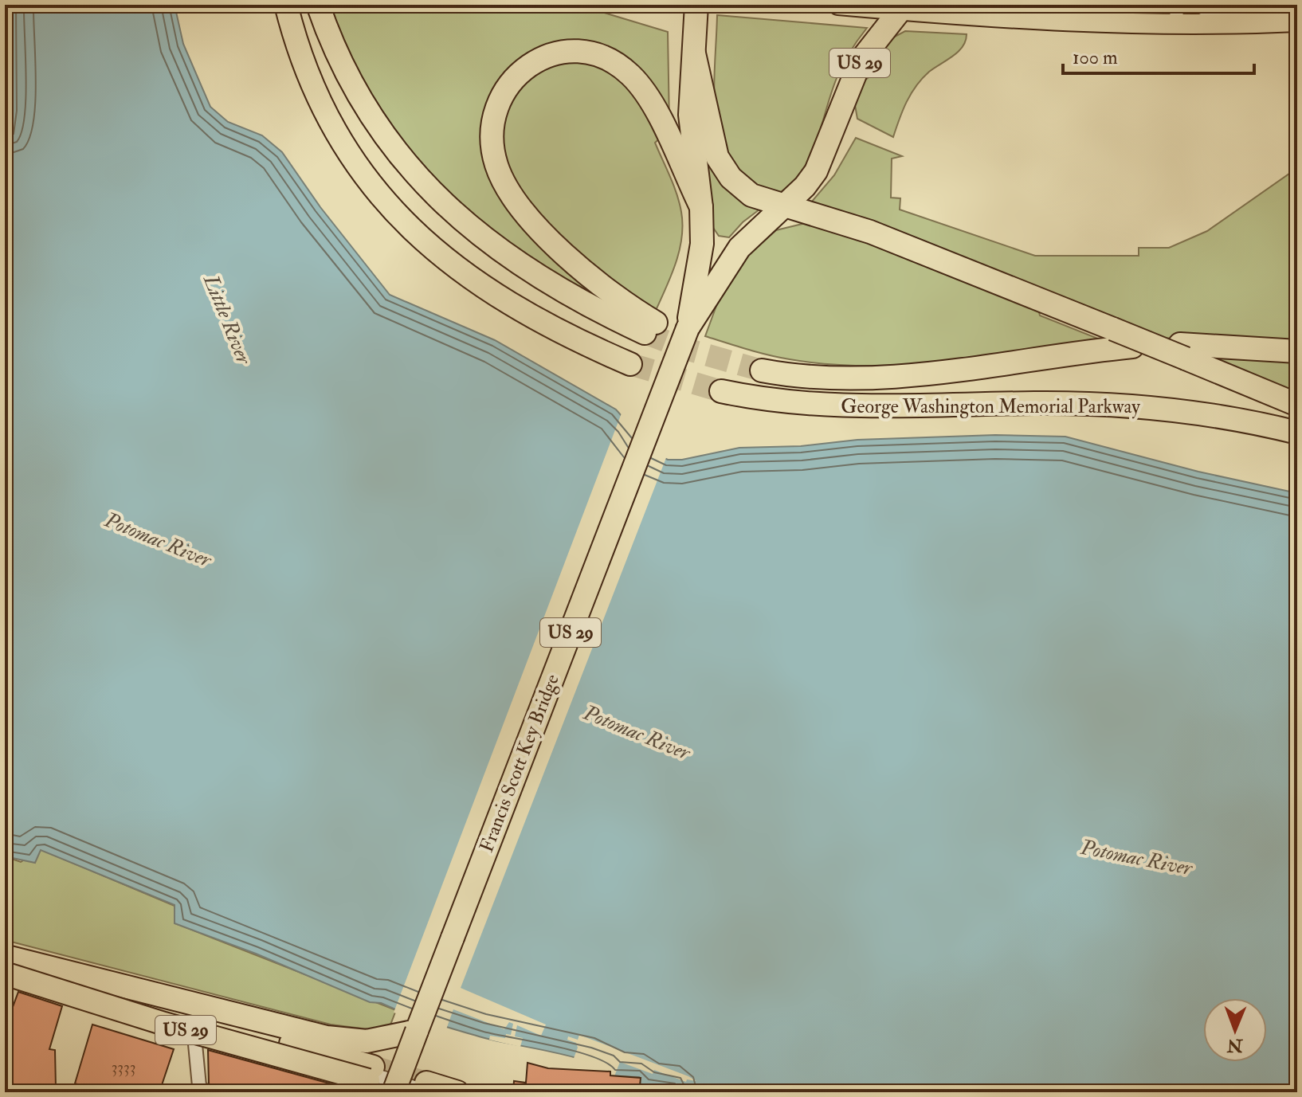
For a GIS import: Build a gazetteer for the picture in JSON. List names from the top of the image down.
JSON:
{
  "streets": {
    "highway": ["US 29", "George Washington Memorial Parkway", "Francis Scott Key Bridge"]
  },
  "crossings": [
    ["US 29", "Francis Scott Key Bridge"]
  ],
  "water": ["Little River", "Potomac River"],
  "house_numbers": ["3333"],
  "scale_bar": "100 m",
  "north": "bottom"
}
